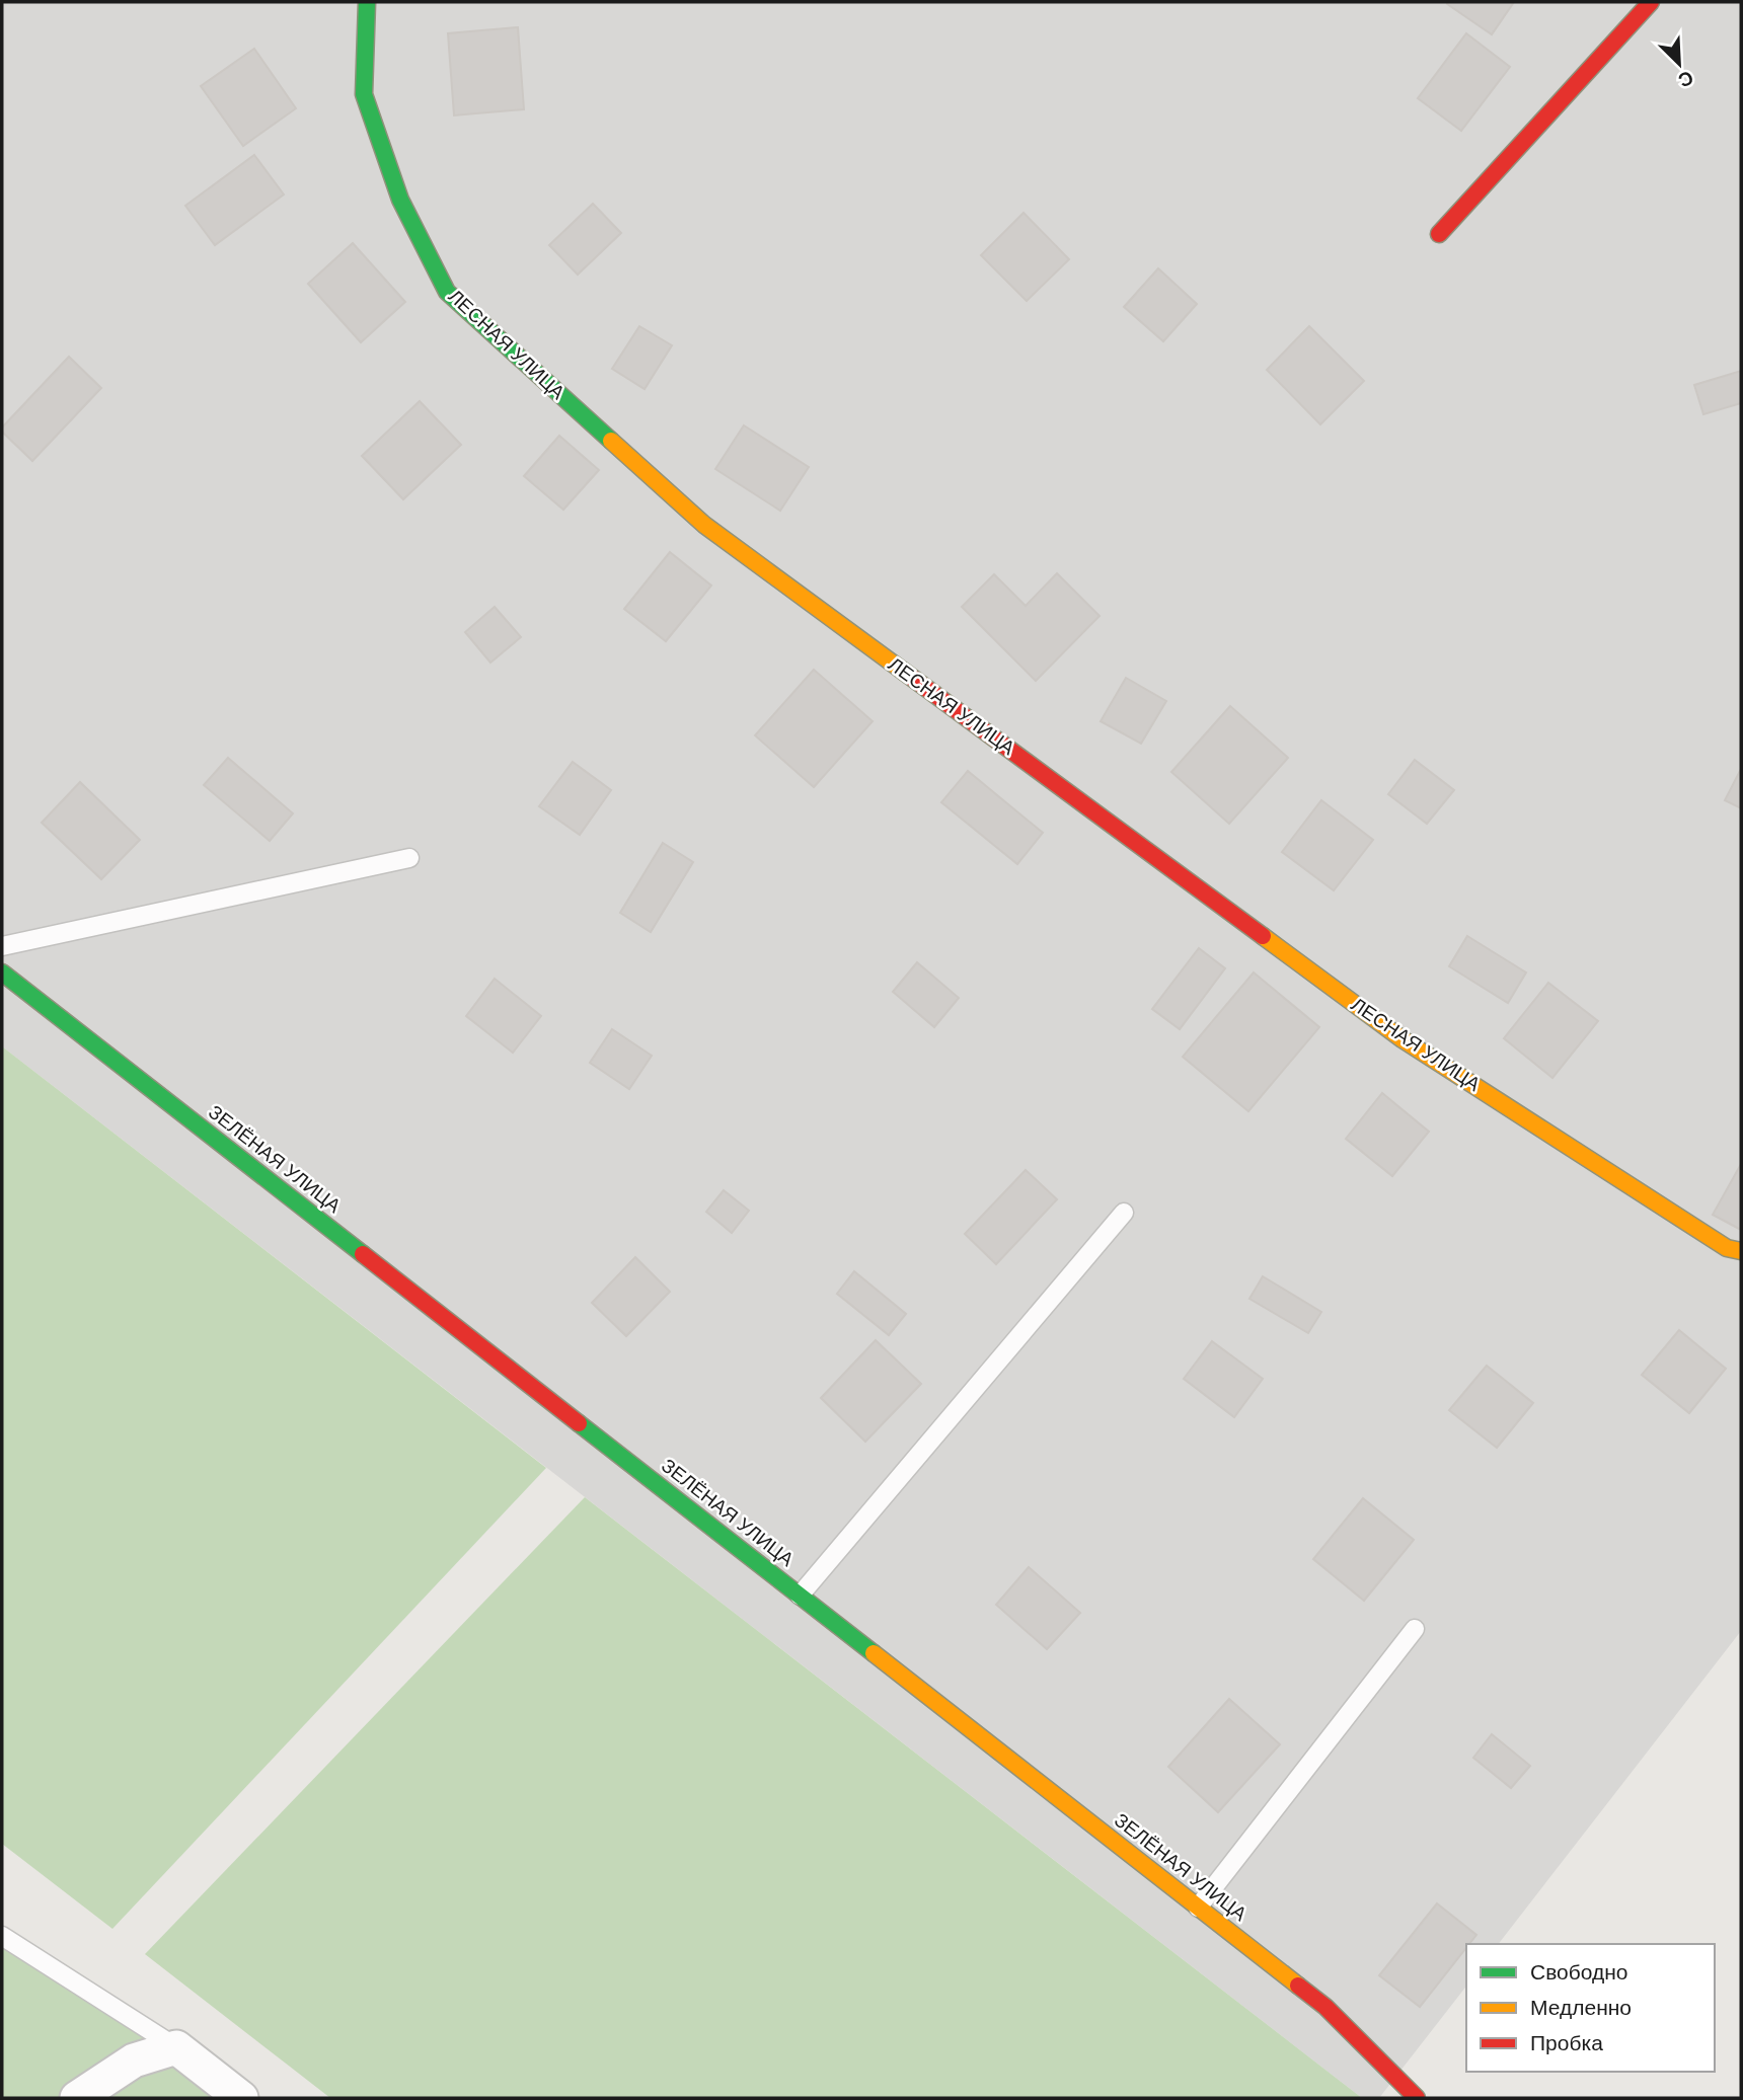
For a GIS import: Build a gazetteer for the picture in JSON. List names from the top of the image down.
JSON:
{
  "streets": {
    "street": ["ЛЕСНАЯ УЛИЦА", "ЗЕЛЁНАЯ УЛИЦА"]
  },
  "legend": ["Свободно", "Медленно", "Пробка"],
  "north": "bottom right"
}
